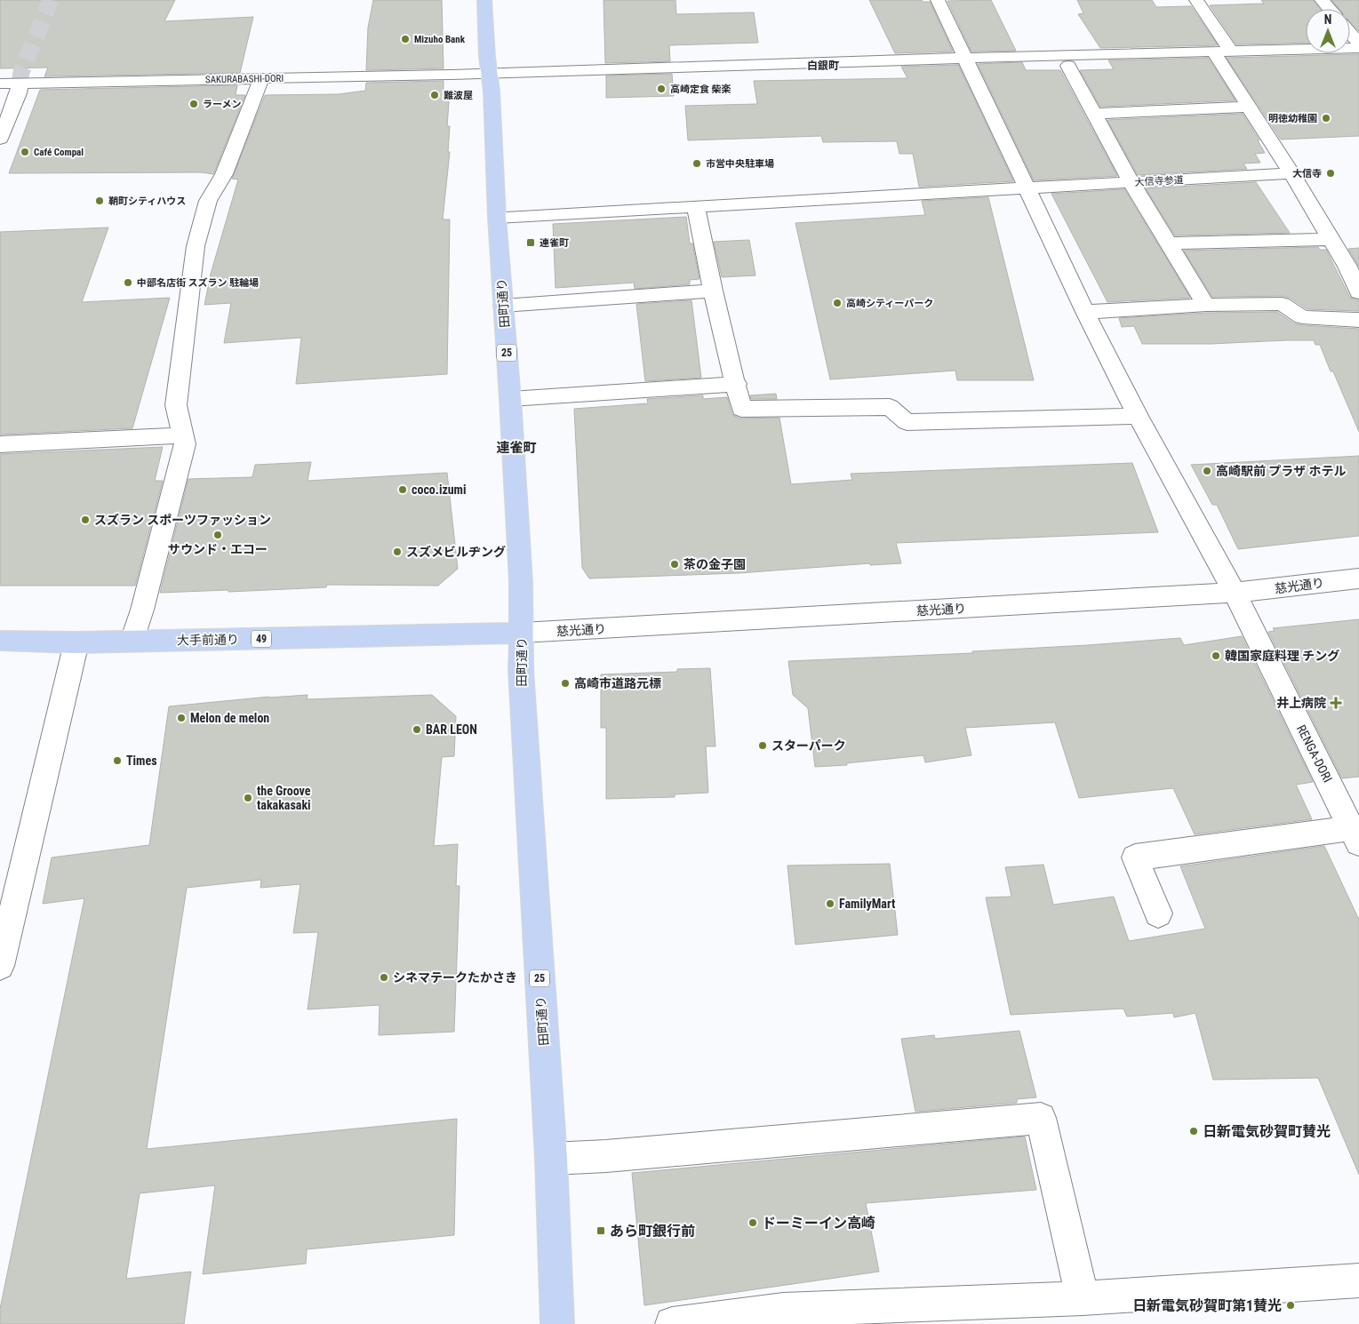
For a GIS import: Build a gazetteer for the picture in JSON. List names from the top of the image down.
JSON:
{
  "streets": {
    "main road": [
      "田町通り",
      "25",
      "49",
      "大手前通り"
    ],
    "street": [
      "SAKURABASHI-DORI",
      "大信寺参道",
      "慈光通り",
      "RENGA-DORI"
    ]
  },
  "crossings": [
    ["SAKURABASHI-DORI", "田町通り"],
    ["SAKURABASHI-DORI", "RENGA-DORI"],
    ["大信寺参道", "田町通り"],
    ["大信寺参道", "RENGA-DORI"],
    ["田町通り", "慈光通り"],
    ["田町通り", "大手前通り"],
    ["慈光通り", "大手前通り"],
    ["慈光通り", "RENGA-DORI"]
  ],
  "districts": ["白銀町", "連雀町"],
  "places": {
    "other": [
      "Mizuho Bank",
      "高崎定食 柴楽",
      "難波屋",
      "ラーメン",
      "明徳幼稚園",
      "Café Compal",
      "市営中央駐車場",
      "大信寺",
      "鞘町シティハウス",
      "中部名店街 スズラン 駐輪場",
      "高崎シティーパーク",
      "高崎駅前 プラザ ホテル",
      "coco.izumi",
      "スズラン スポーツファッション",
      "サウンド・エコー",
      "スズメビルヂング",
      "茶の金子園",
      "韓国家庭料理 チング",
      "高崎市道路元標",
      "Melon de melon",
      "BAR LEON",
      "スターパーク",
      "Times",
      "the Groove takakasaki",
      "FamilyMart",
      "シネマテークたかさき",
      "日新電気砂賀町賛光",
      "ドーミーイン高崎",
      "日新電気砂賀町第1賛光"
    ],
    "transit": ["連雀町", "あら町銀行前"],
    "health": ["井上病院"]
  },
  "north": "top"
}
